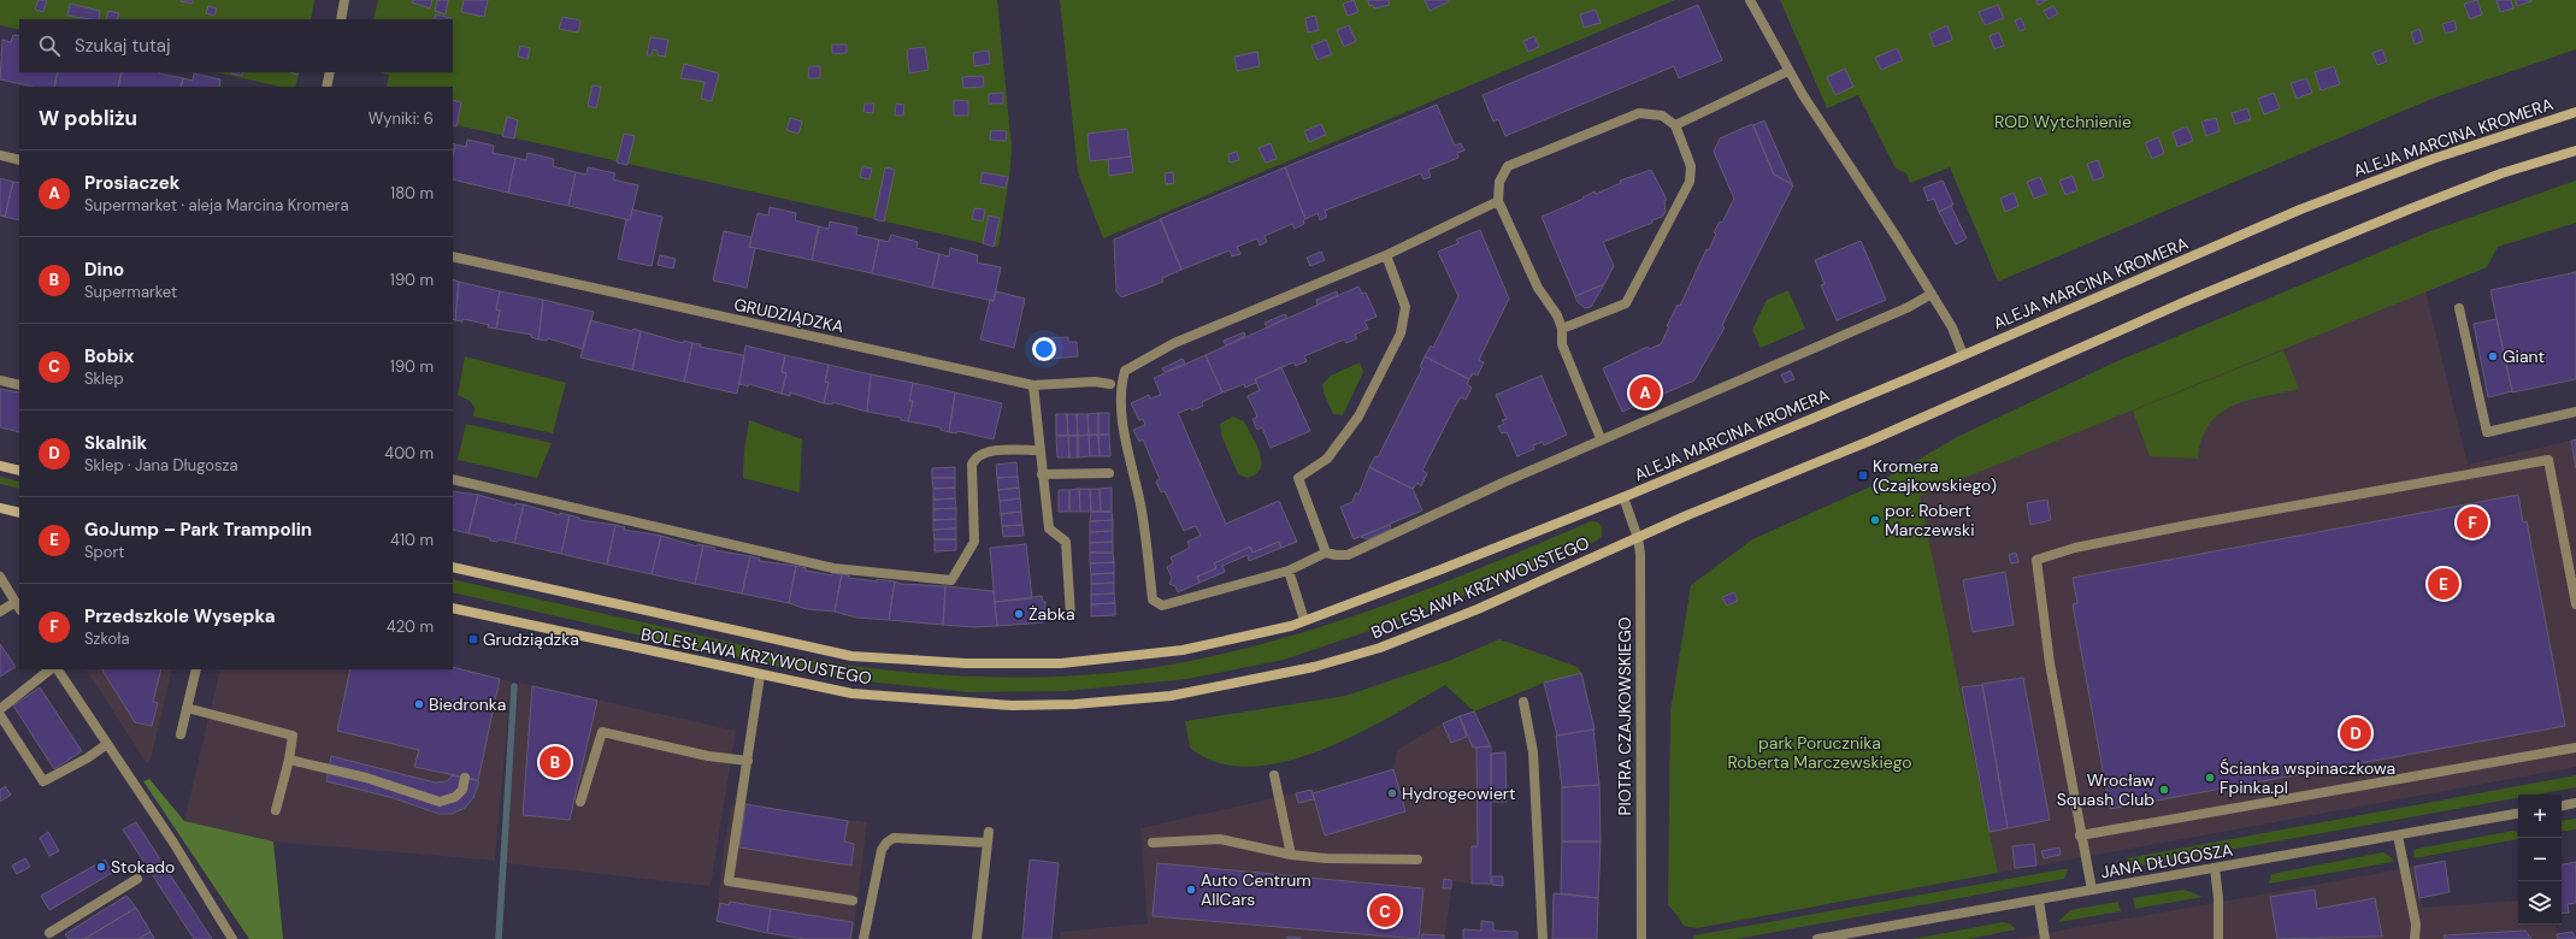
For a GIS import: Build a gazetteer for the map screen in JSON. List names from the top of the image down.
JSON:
{
  "streets": {
    "main road": ["ALEJA MARCINA KROMERA", "BOLESŁAWA KRZYWOUSTEGO"],
    "street": ["GRUDZIĄDZKA", "PIOTRA CZAJKOWSKIEGO", "JANA DŁUGOSZA"]
  },
  "crossings": [
    ["ALEJA MARCINA KROMERA", "BOLESŁAWA KRZYWOUSTEGO"],
    ["ALEJA MARCINA KROMERA", "PIOTRA CZAJKOWSKIEGO"],
    ["BOLESŁAWA KRZYWOUSTEGO", "PIOTRA CZAJKOWSKIEGO"]
  ],
  "parks": ["ROD Wytchnienie", "park Porucznika Roberta Marczewskiego"],
  "places": {
    "other": [
      "Giant",
      "por. Robert Marczewski",
      "Żabka",
      "Biedronka",
      "Ścianka wspinaczkowa Fpinka.pl",
      "Wrocław Squash Club",
      "Hydrogeowiert",
      "Stokado",
      "Auto Centrum AllCars"
    ],
    "transit": ["Kromera (Czajkowskiego)", "Grudziądzka"]
  },
  "page": {
    "search": "Szukaj tutaj",
    "heading": ["W pobliżu", "Wyniki: 6"],
    "list": [
      {
        "mark": "A",
        "name": "Prosiaczek",
        "note": "Supermarket · aleja Marcina Kromera",
        "value": "180 m"
      },
      {
        "mark": "B",
        "name": "Dino",
        "note": "Supermarket",
        "value": "190 m"
      },
      {
        "mark": "C",
        "name": "Bobix",
        "note": "Sklep",
        "value": "190 m"
      },
      {
        "mark": "D",
        "name": "Skalnik",
        "note": "Sklep · Jana Długosza",
        "value": "400 m"
      },
      {
        "mark": "E",
        "name": "GoJump – Park Trampolin",
        "note": "Sport",
        "value": "410 m"
      },
      {
        "mark": "F",
        "name": "Przedszkole Wysepka",
        "note": "Szkoła",
        "value": "420 m"
      }
    ],
    "pins": [
      "A",
      "F",
      "E",
      "D",
      "B",
      "C"
    ],
    "map_buttons": ["+", "−"]
  }
}
